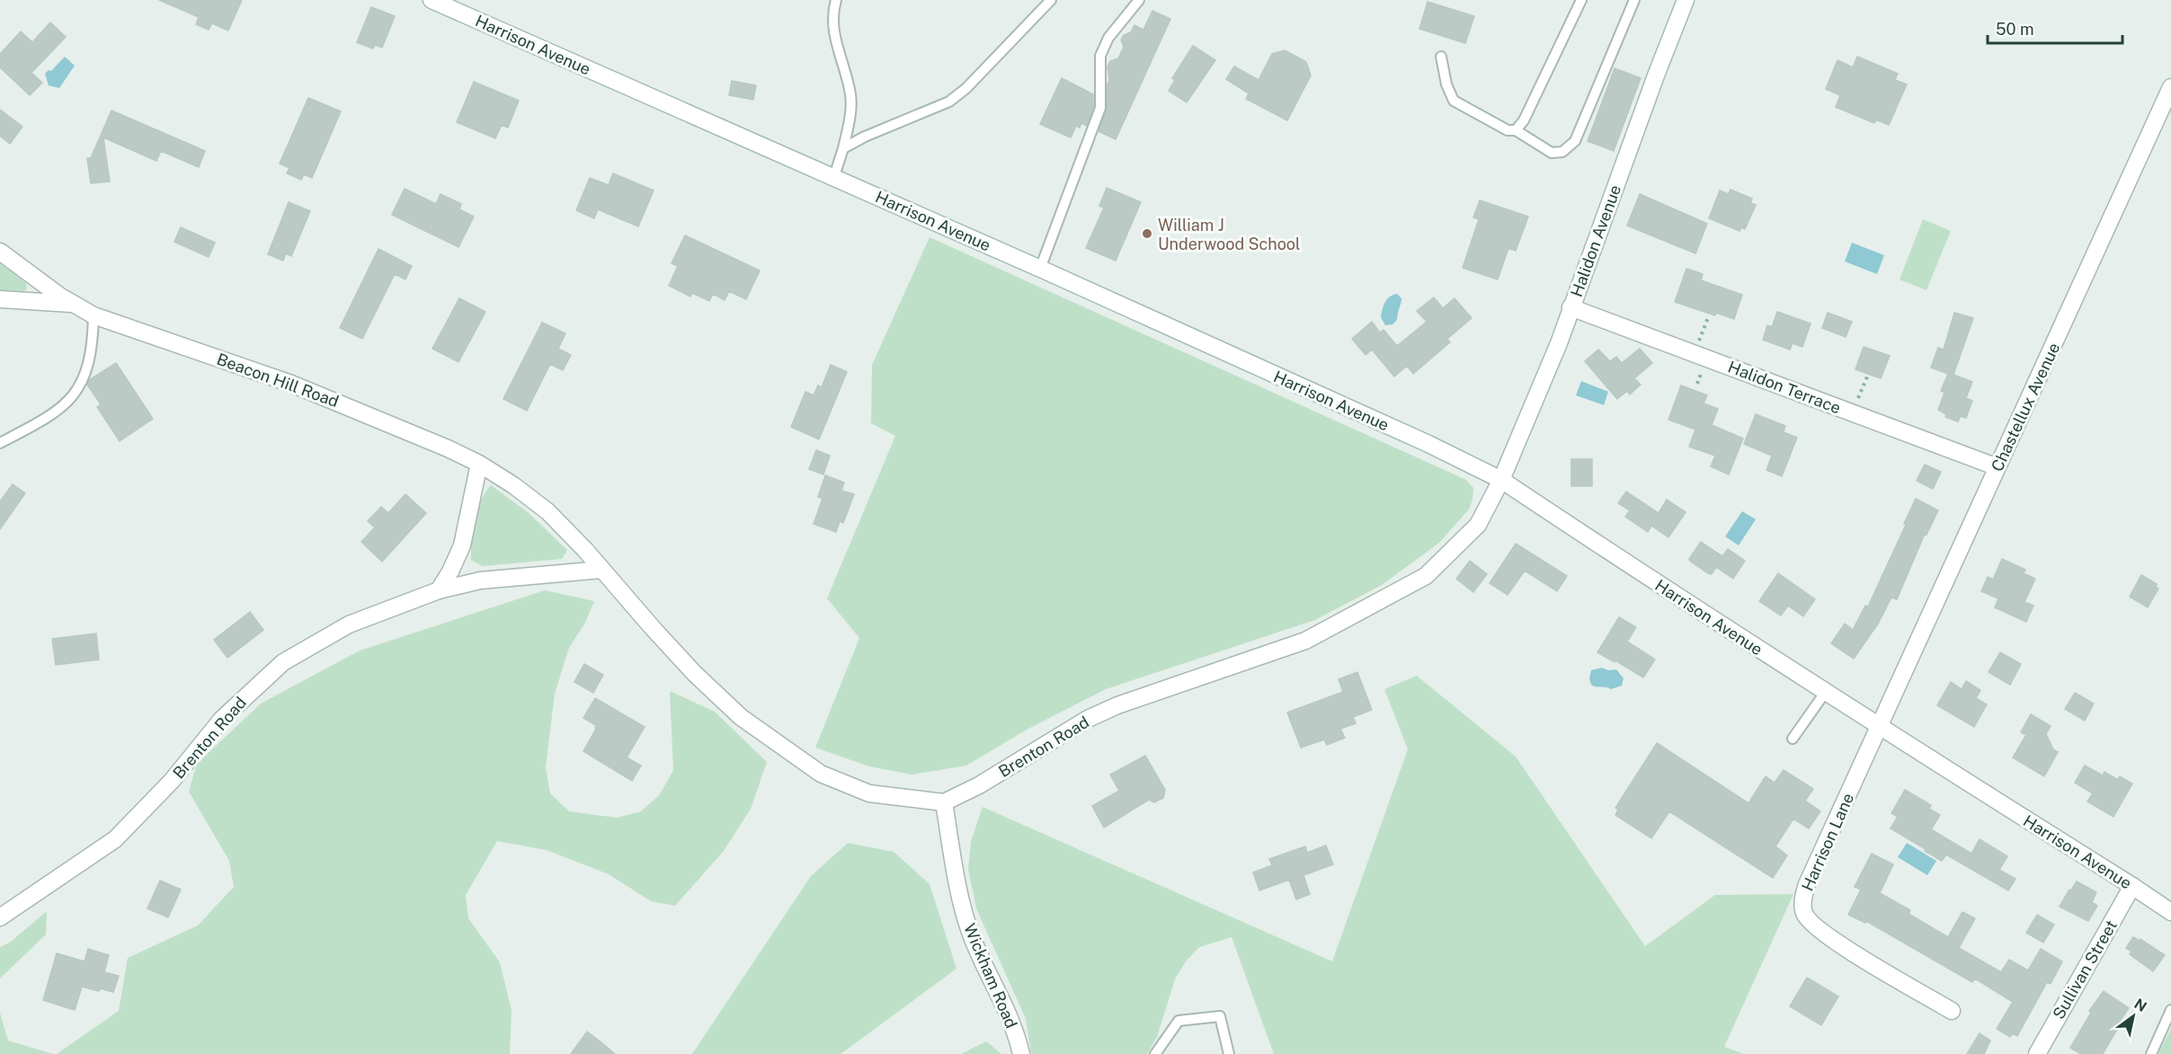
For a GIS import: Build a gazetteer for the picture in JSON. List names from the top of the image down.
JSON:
{
  "streets": {
    "street": [
      "Harrison Avenue",
      "Halidon Avenue",
      "Beacon Hill Road",
      "Halidon Terrace",
      "Chastellux Avenue",
      "Brenton Road",
      "Harrison Lane",
      "Sullivan Street",
      "Wickham Road"
    ]
  },
  "crossings": [
    ["Harrison Avenue", "Halidon Avenue"],
    ["Harrison Avenue", "Chastellux Avenue"],
    ["Harrison Avenue", "Brenton Road"],
    ["Harrison Avenue", "Harrison Lane"],
    ["Harrison Avenue", "Sullivan Street"],
    ["Halidon Avenue", "Halidon Terrace"],
    ["Halidon Avenue", "Brenton Road"],
    ["Halidon Terrace", "Chastellux Avenue"],
    ["Chastellux Avenue", "Harrison Lane"],
    ["Brenton Road", "Wickham Road"]
  ],
  "places": ["William J Underwood School"],
  "scale_bar": "50 m",
  "north": "top right"
}
